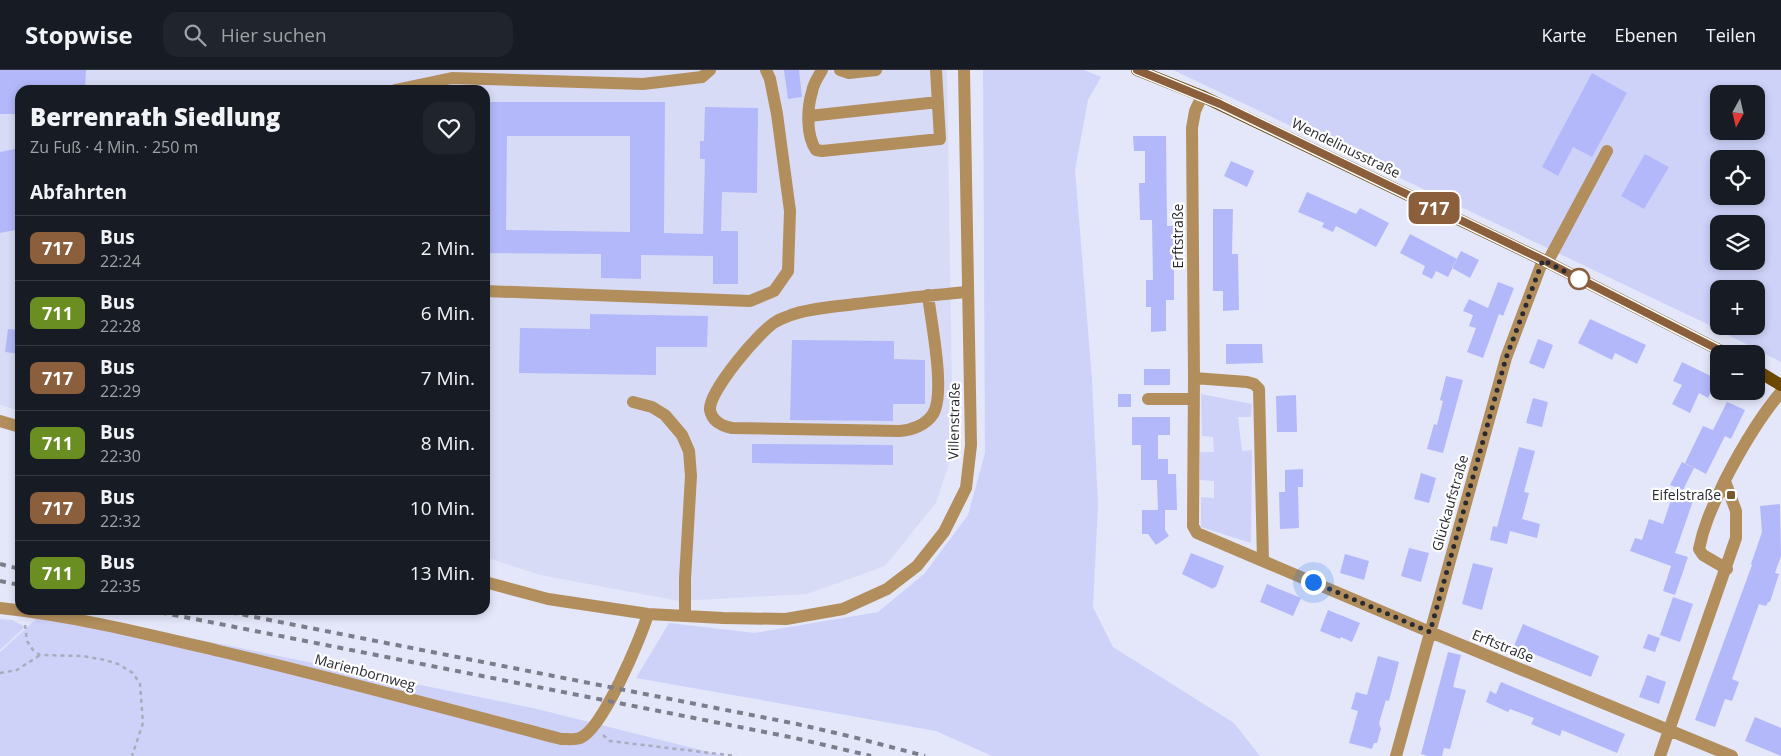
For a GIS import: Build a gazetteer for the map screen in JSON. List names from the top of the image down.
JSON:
{
  "streets": {
    "main road": ["Wendelinusstraße"],
    "street": [
      "Erftstraße",
      "Villenstraße",
      "Glückaufstraße",
      "Marienbornweg"
    ]
  },
  "crossings": [
    ["Wendelinusstraße", "Erftstraße"],
    ["Wendelinusstraße", "Glückaufstraße"],
    ["Erftstraße", "Glückaufstraße"],
    ["Villenstraße", "Marienbornweg"]
  ],
  "places": {
    "transit": ["Eifelstraße"]
  },
  "lines": ["bus line 717"],
  "north": "bottom",
  "page": {
    "header": "Stopwise",
    "search": "Hier suchen",
    "nav": ["Karte", "Ebenen", "Teilen"],
    "on_map": "717",
    "map_buttons": ["+", "−"],
    "heading": [
      ["Berrenrath Siedlung", "Zu Fuß · 4 Min. · 250 m"],
      "Abfahrten"
    ],
    "list": [
      {
        "mark": "717",
        "name": "Bus",
        "note": "22:24",
        "value": "2 Min."
      },
      {
        "mark": "711",
        "name": "Bus",
        "note": "22:28",
        "value": "6 Min."
      },
      {
        "mark": "717",
        "name": "Bus",
        "note": "22:29",
        "value": "7 Min."
      },
      {
        "mark": "711",
        "name": "Bus",
        "note": "22:30",
        "value": "8 Min."
      },
      {
        "mark": "717",
        "name": "Bus",
        "note": "22:32",
        "value": "10 Min."
      },
      {
        "mark": "711",
        "name": "Bus",
        "note": "22:35",
        "value": "13 Min."
      }
    ]
  }
}
